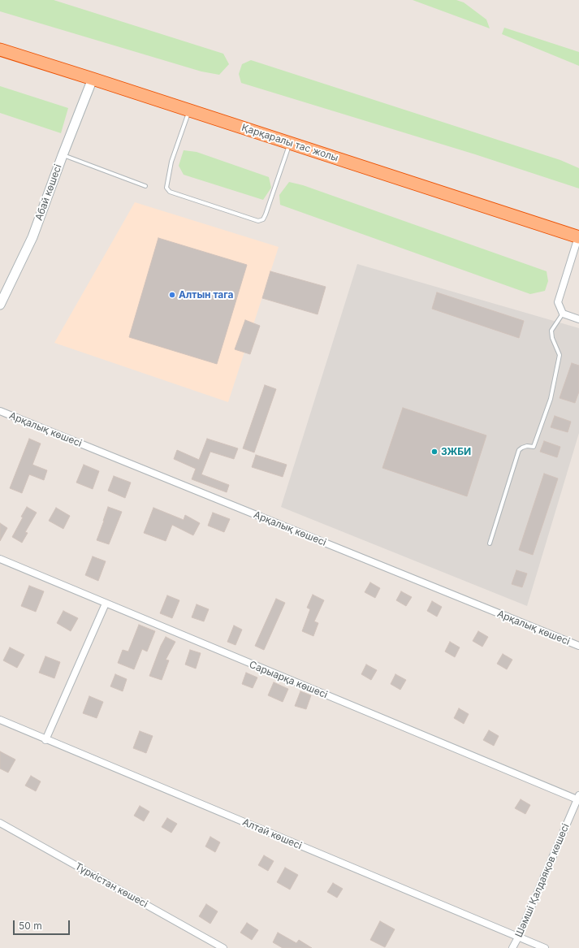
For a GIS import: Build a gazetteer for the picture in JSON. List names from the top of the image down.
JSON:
{
  "streets": {
    "highway": ["Қарқаралы тас жолы"],
    "main road": ["Абай көшесі"],
    "street": [
      "Арқалық көшесі",
      "Сарыарқа көшесі",
      "Алтай көшесі",
      "Шәмші Қалдаяқов көшесі",
      "Түркістан көшесі"
    ]
  },
  "crossings": [
    ["Қарқаралы тас жолы", "Абай көшесі"],
    ["Сарыарқа көшесі", "Шәмші Қалдаяқов көшесі"],
    ["Алтай көшесі", "Шәмші Қалдаяқов көшесі"]
  ],
  "places": ["Алтын тага", "ЗЖБИ"],
  "scale_bar": "50 m"
}
